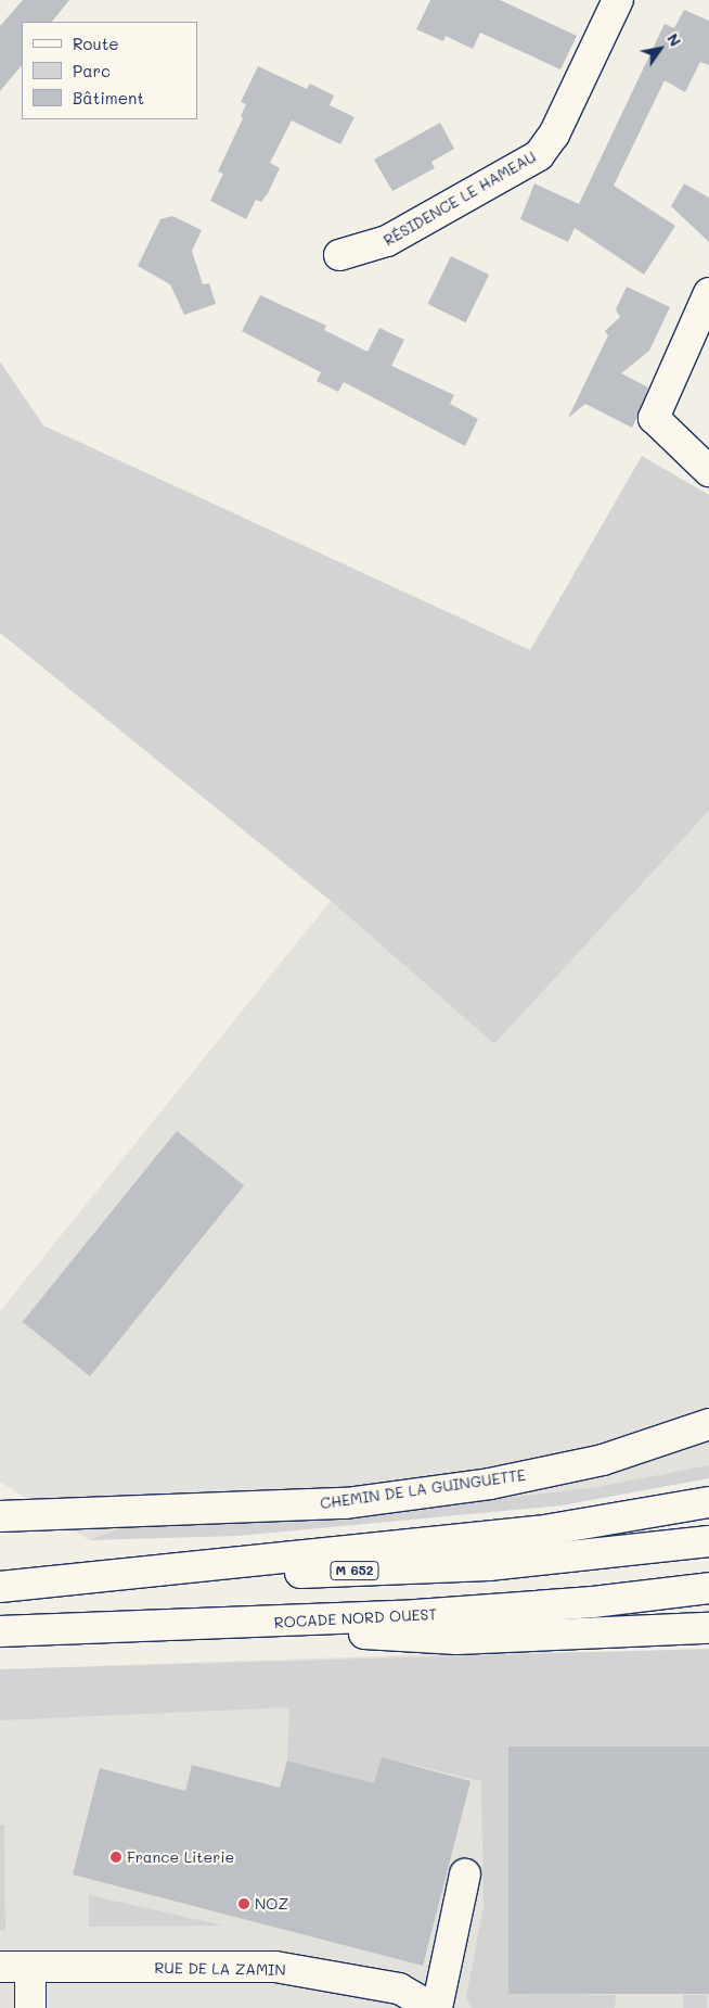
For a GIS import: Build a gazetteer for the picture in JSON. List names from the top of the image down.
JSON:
{
  "streets": {
    "main road": [
      "RÉSIDENCE LE HAMEAU",
      "CHEMIN DE LA GUINGUETTE",
      "M 652",
      "ROCADE NORD OUEST",
      "RUE DE LA ZAMIN"
    ]
  },
  "places": ["France Literie", "NOZ"],
  "legend": ["Route", "Parc", "Bâtiment"],
  "north": "top right"
}
